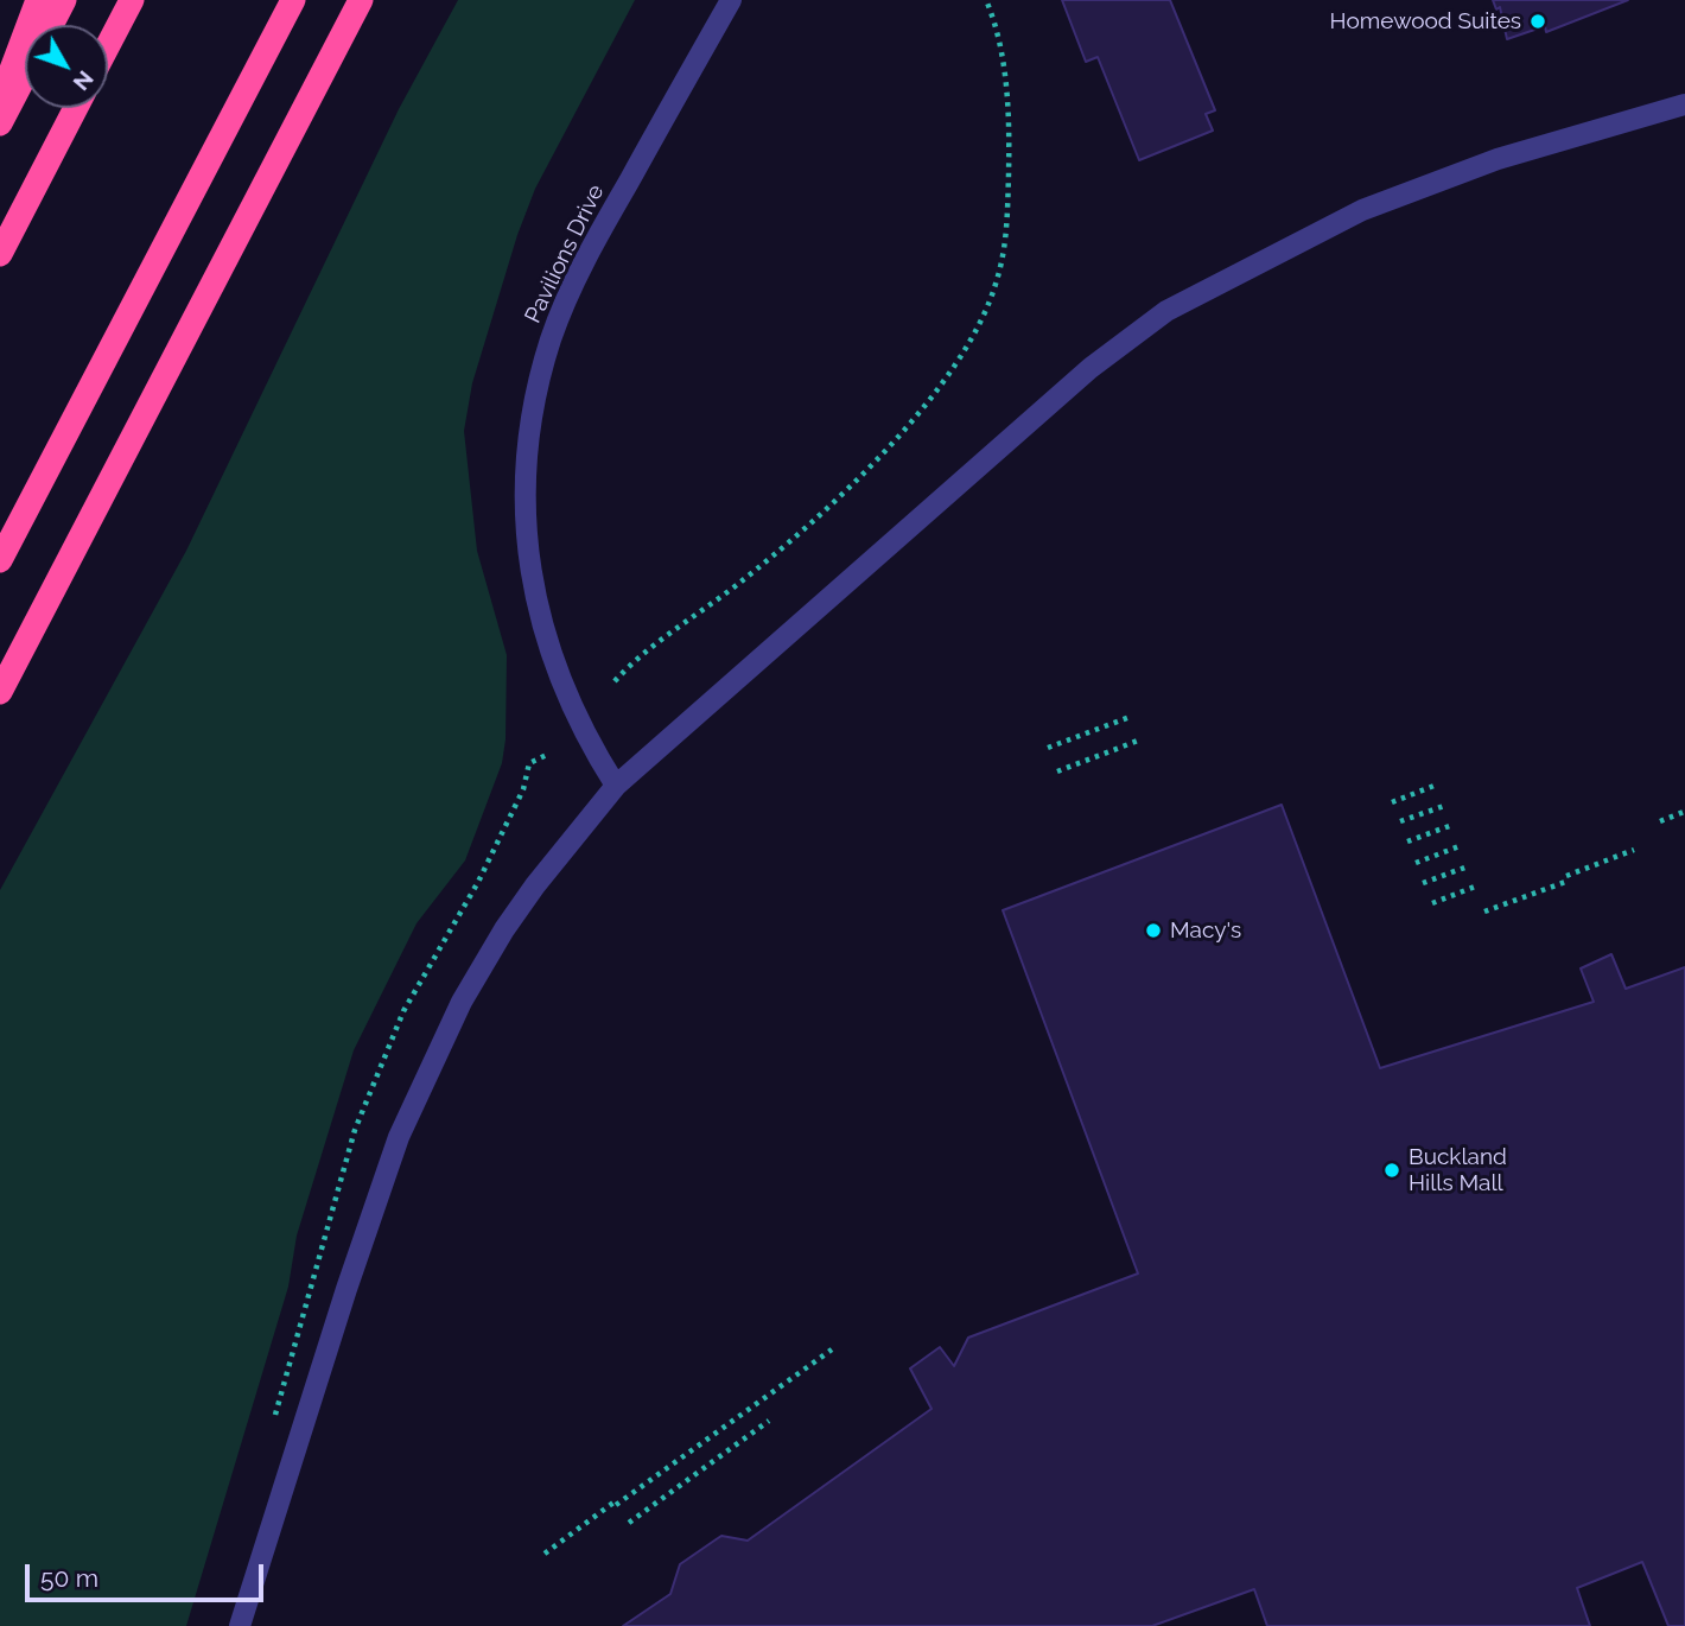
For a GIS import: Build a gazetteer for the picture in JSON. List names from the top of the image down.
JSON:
{
  "streets": {
    "street": ["Pavilions Drive"]
  },
  "places": ["Homewood Suites", "Macy's", "Buckland Hills Mall"],
  "scale_bar": "50 m",
  "north": "bottom right"
}
